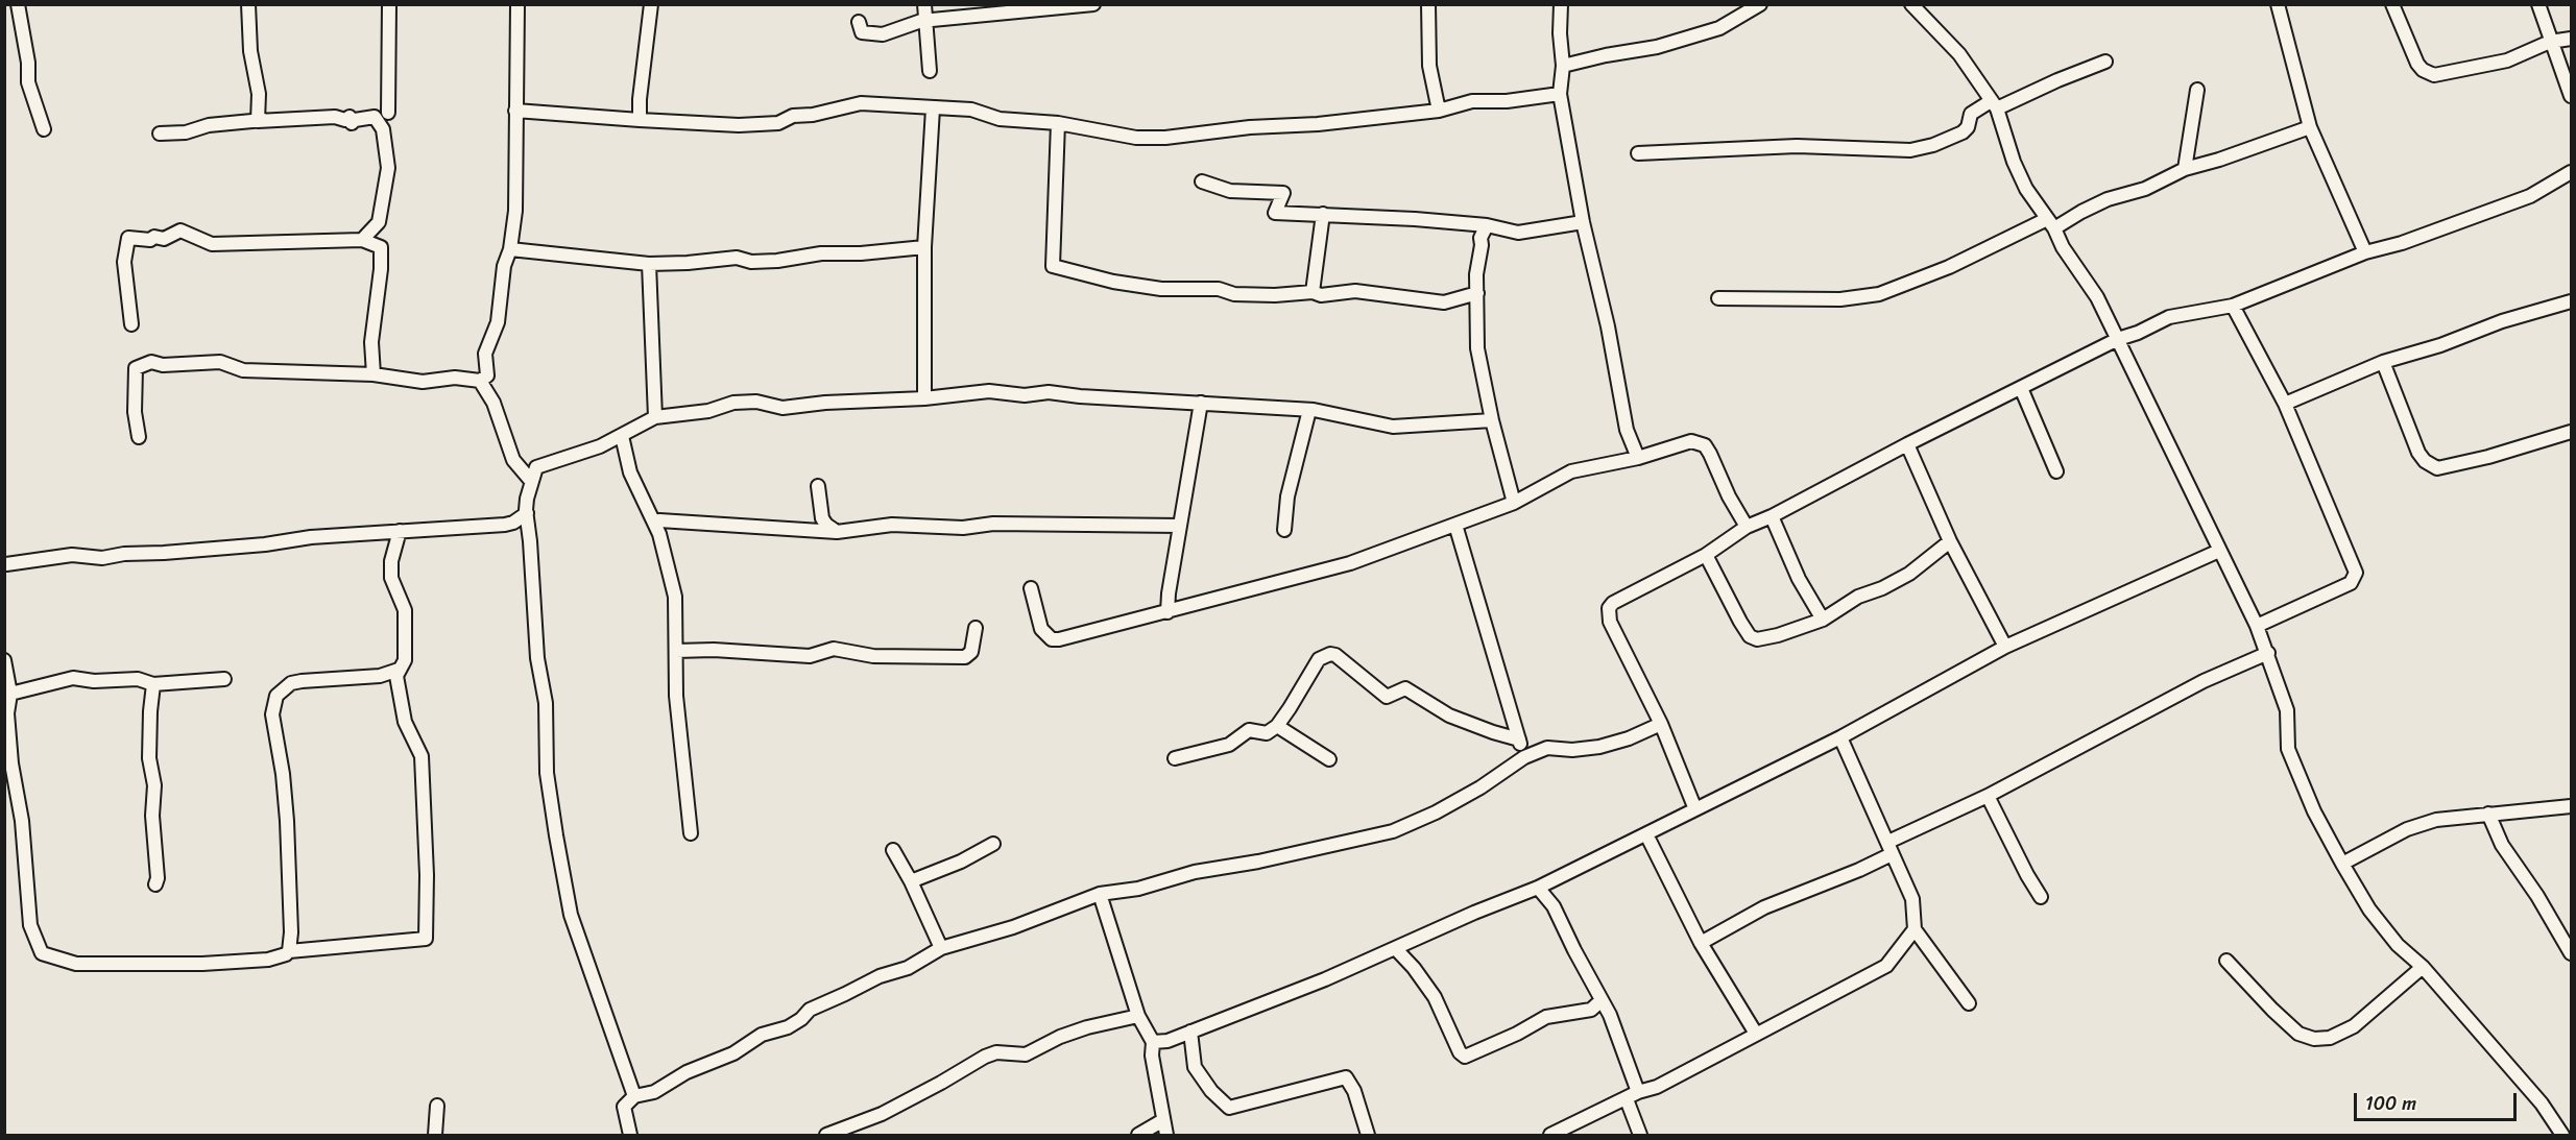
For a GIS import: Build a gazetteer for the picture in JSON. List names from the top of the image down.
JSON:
{
  "scale_bar": "100 m"
}
